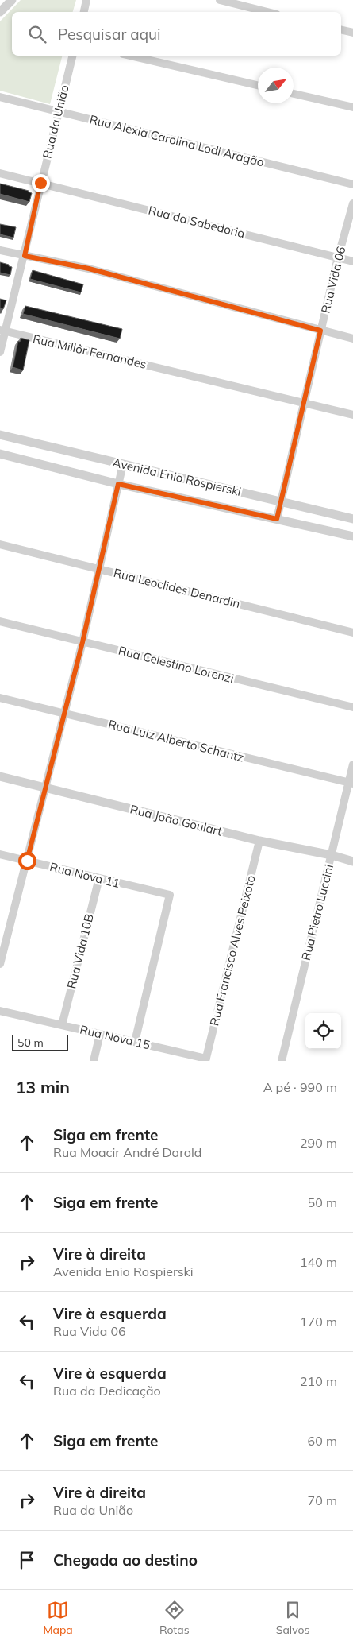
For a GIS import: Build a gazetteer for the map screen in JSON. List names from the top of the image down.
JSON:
{
  "streets": {
    "street": [
      "Rua da União",
      "Rua Alexia Carolina Lodi Aragão",
      "Rua da Sabedoria",
      "Rua Vida 06",
      "Rua Millôr Fernandes",
      "Avenida Enio Rospierski",
      "Rua Leoclides Denardin",
      "Rua Celestino Lorenzi",
      "Rua Luiz Alberto Schantz",
      "Rua João Goulart",
      "Rua Nova 11",
      "Rua Pietro Luccini",
      "Rua Francisco Alves Peixoto",
      "Rua Vida 10B",
      "Rua Nova 15"
    ]
  },
  "crossings": [
    ["Rua da União", "Rua Alexia Carolina Lodi Aragão"],
    ["Rua da União", "Rua da Sabedoria"],
    ["Rua da União", "Rua Millôr Fernandes"],
    ["Rua da Sabedoria", "Rua Vida 06"],
    ["Rua Vida 06", "Rua Millôr Fernandes"],
    ["Rua Vida 06", "Avenida Enio Rospierski"],
    ["Rua Luiz Alberto Schantz", "Rua Pietro Luccini"],
    ["Rua João Goulart", "Rua Pietro Luccini"],
    ["Rua João Goulart", "Rua Francisco Alves Peixoto"],
    ["Rua Nova 11", "Rua Vida 10B"],
    ["Rua Nova 11", "Rua Nova 15"],
    ["Rua Francisco Alves Peixoto", "Rua Nova 15"],
    ["Rua Vida 10B", "Rua Nova 15"]
  ],
  "scale_bar": "50 m",
  "north": "top right",
  "page": {
    "search": "Pesquisar aqui",
    "scale": "50 m",
    "heading": ["13 min", "A pé · 990 m"],
    "list": [
      ["Siga em frente", "Rua Moacir André Darold", "290 m"],
      ["Siga em frente", "50 m"],
      ["Vire à direita", "Avenida Enio Rospierski", "140 m"],
      ["Vire à esquerda", "Rua Vida 06", "170 m"],
      ["Vire à esquerda", "Rua da Dedicação", "210 m"],
      ["Siga em frente", "60 m"],
      ["Vire à direita", "Rua da União", "70 m"],
      "Chegada ao destino"
    ],
    "nav": ["Mapa", "Rotas", "Salvos"]
  }
}
